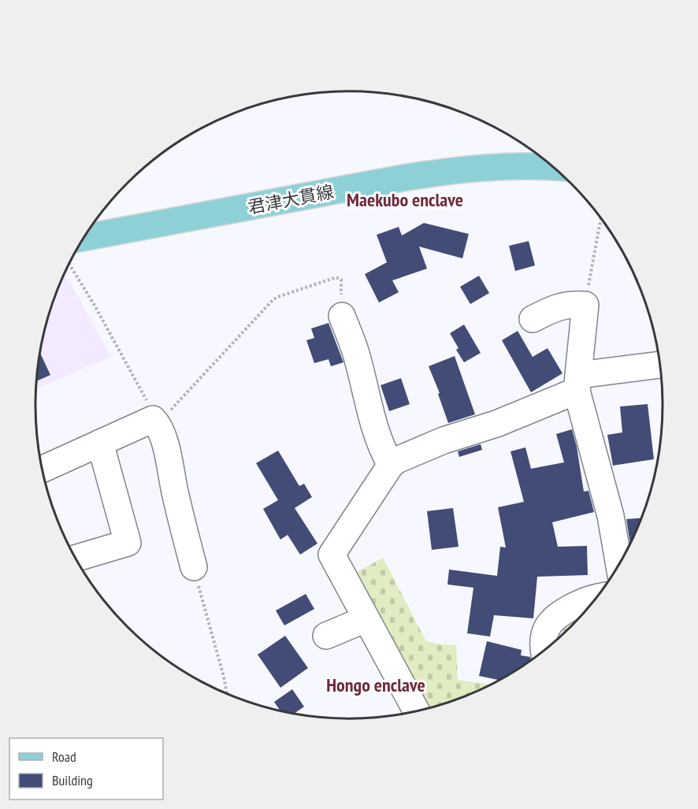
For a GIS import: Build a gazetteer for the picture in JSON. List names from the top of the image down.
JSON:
{
  "streets": {
    "main road": ["君津大貫線"]
  },
  "districts": ["Maekubo enclave", "Hongo enclave"],
  "legend": ["Road", "Building"]
}
